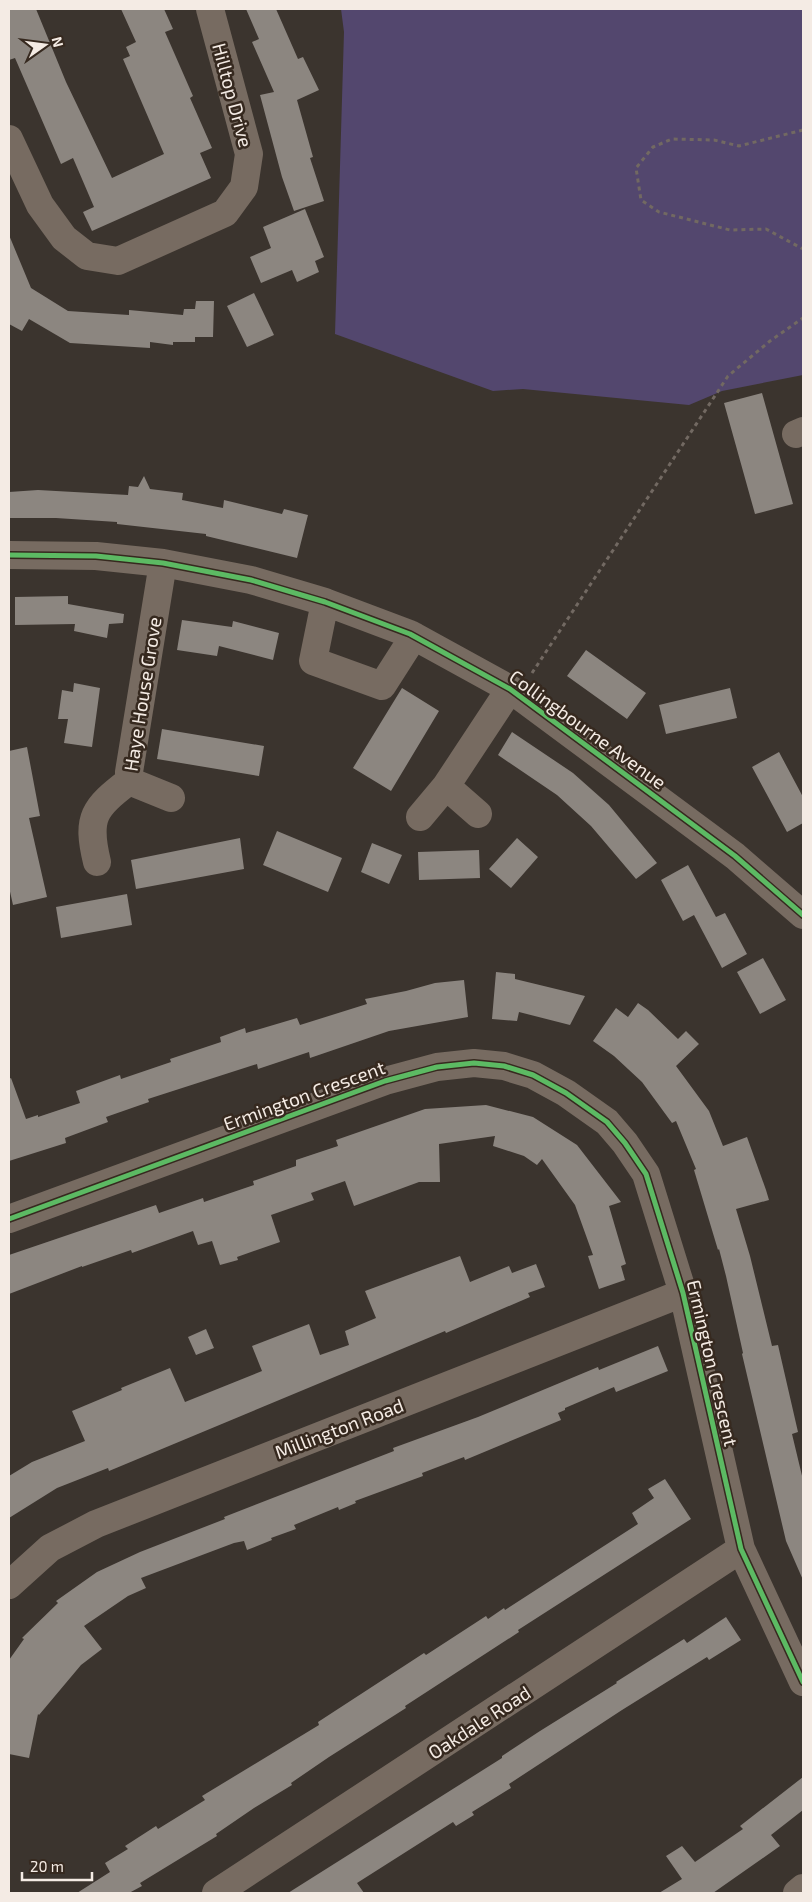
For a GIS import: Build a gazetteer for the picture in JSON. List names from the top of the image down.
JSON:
{
  "streets": {
    "street": [
      "Hilltop Drive",
      "Haye House Grove",
      "Collingbourne Avenue",
      "Ermington Crescent",
      "Millington Road",
      "Oakdale Road"
    ]
  },
  "crossings": [
    ["Haye House Grove", "Collingbourne Avenue"],
    ["Ermington Crescent", "Millington Road"],
    ["Ermington Crescent", "Oakdale Road"]
  ],
  "scale_bar": "20 m",
  "north": "right"
}
